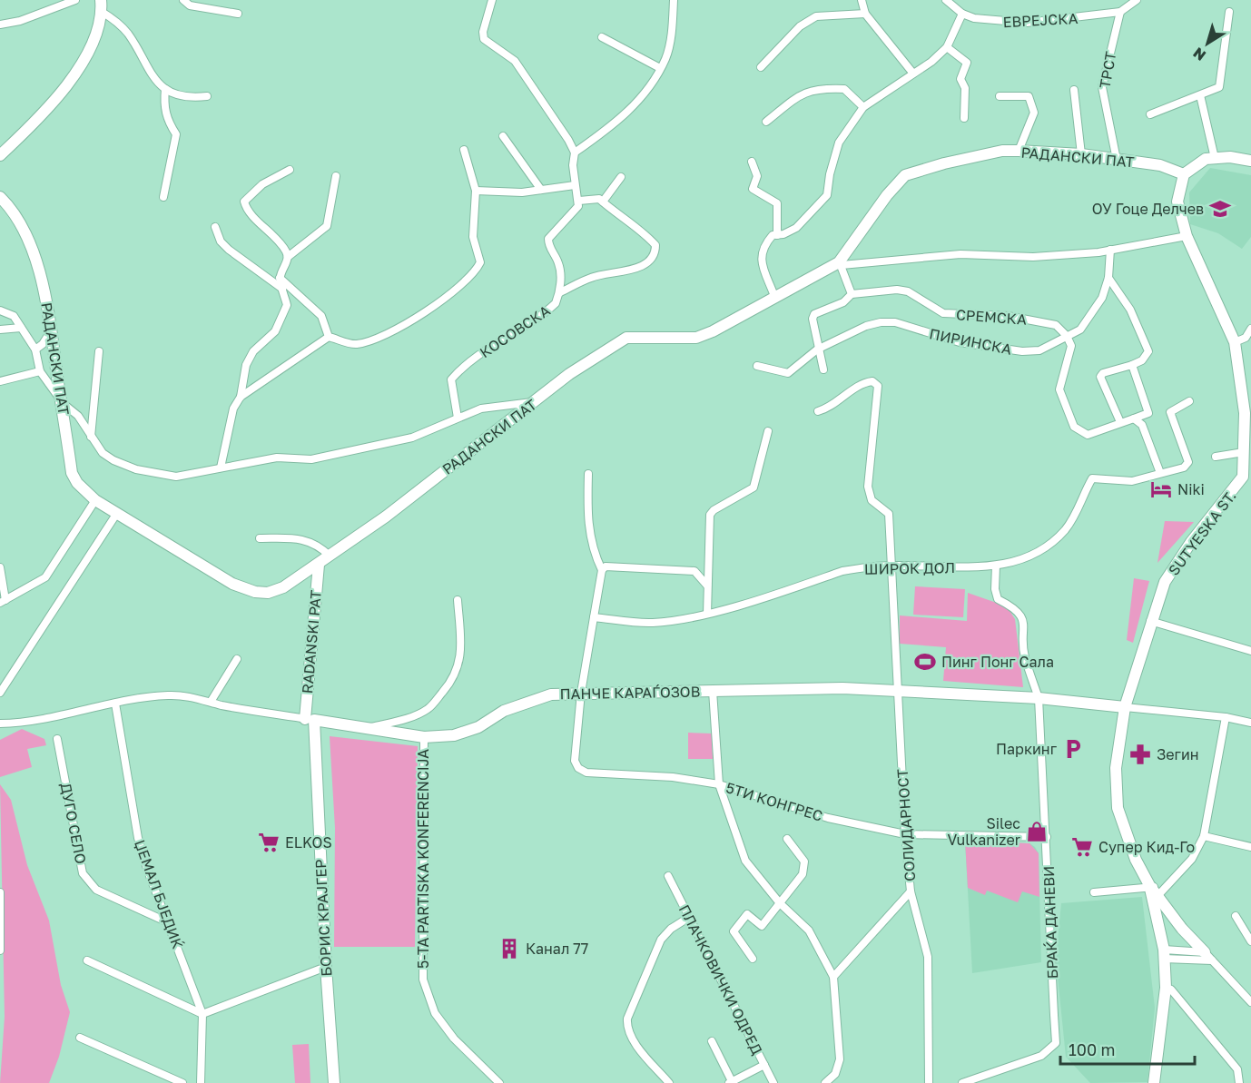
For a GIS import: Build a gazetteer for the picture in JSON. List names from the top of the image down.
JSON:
{
  "streets": {
    "street": [
      "ЕВРЕЈСКА",
      "ТРСТ",
      "РАДАНСКИ ПАТ",
      "СРЕМСКА",
      "КОСОВСКА",
      "ПИРИНСКА",
      "SUTYESKA ST.",
      "ШИРОК ДОЛ",
      "RADANSKI PAT",
      "ПАНЧЕ КАРАЃОЗОВ",
      "5ТИ КОНГРЕС",
      "ДУГО СЕЛО",
      "СОЛИДАРНОСТ",
      "5-TA PARTISKA KONFERENCIJA",
      "ЏЕМАЛ БЈЕДИЌ",
      "БОРИС КРАЈГЕР",
      "БРАЌА ДАНЕВИ",
      "ПЛАЧКОВИЧКИ ОДРЕД"
    ]
  },
  "crossings": [
    ["ЕВРЕЈСКА", "ТРСТ"],
    ["ТРСТ", "РАДАНСКИ ПАТ"],
    ["РАДАНСКИ ПАТ", "SUTYESKA ST."],
    ["РАДАНСКИ ПАТ", "RADANSKI PAT"],
    ["СРЕМСКА", "ПИРИНСКА"],
    ["SUTYESKA ST.", "ПАНЧЕ КАРАЃОЗОВ"],
    ["ШИРОК ДОЛ", "СОЛИДАРНОСТ"],
    ["ШИРОК ДОЛ", "БРАЌА ДАНЕВИ"],
    ["RADANSKI PAT", "ПАНЧЕ КАРАЃОЗОВ"],
    ["RADANSKI PAT", "БОРИС КРАЈГЕР"],
    ["ПАНЧЕ КАРАЃОЗОВ", "5ТИ КОНГРЕС"],
    ["ПАНЧЕ КАРАЃОЗОВ", "СОЛИДАРНОСТ"],
    ["ПАНЧЕ КАРАЃОЗОВ", "5-TA PARTISKA KONFERENCIJA"],
    ["ПАНЧЕ КАРАЃОЗОВ", "ЏЕМАЛ БЈЕДИЌ"],
    ["ПАНЧЕ КАРАЃОЗОВ", "БОРИС КРАЈГЕР"],
    ["ПАНЧЕ КАРАЃОЗОВ", "БРАЌА ДАНЕВИ"],
    ["5ТИ КОНГРЕС", "СОЛИДАРНОСТ"],
    ["5ТИ КОНГРЕС", "БРАЌА ДАНЕВИ"],
    ["ДУГО СЕЛО", "ЏЕМАЛ БЈЕДИЌ"]
  ],
  "places": {
    "school or university": ["ОУ Гоце Делчев"],
    "hotel": ["Niki"],
    "sports": ["Пинг Понг Сала"],
    "parking": ["Паркинг"],
    "pharmacy": ["Зегин"],
    "shop": ["Silec Vulkanizer"],
    "supermarket": ["ELKOS", "Супер Кид-Го"],
    "building": ["Канал 77"]
  },
  "scale_bar": "100 m",
  "north": "bottom left"
}
